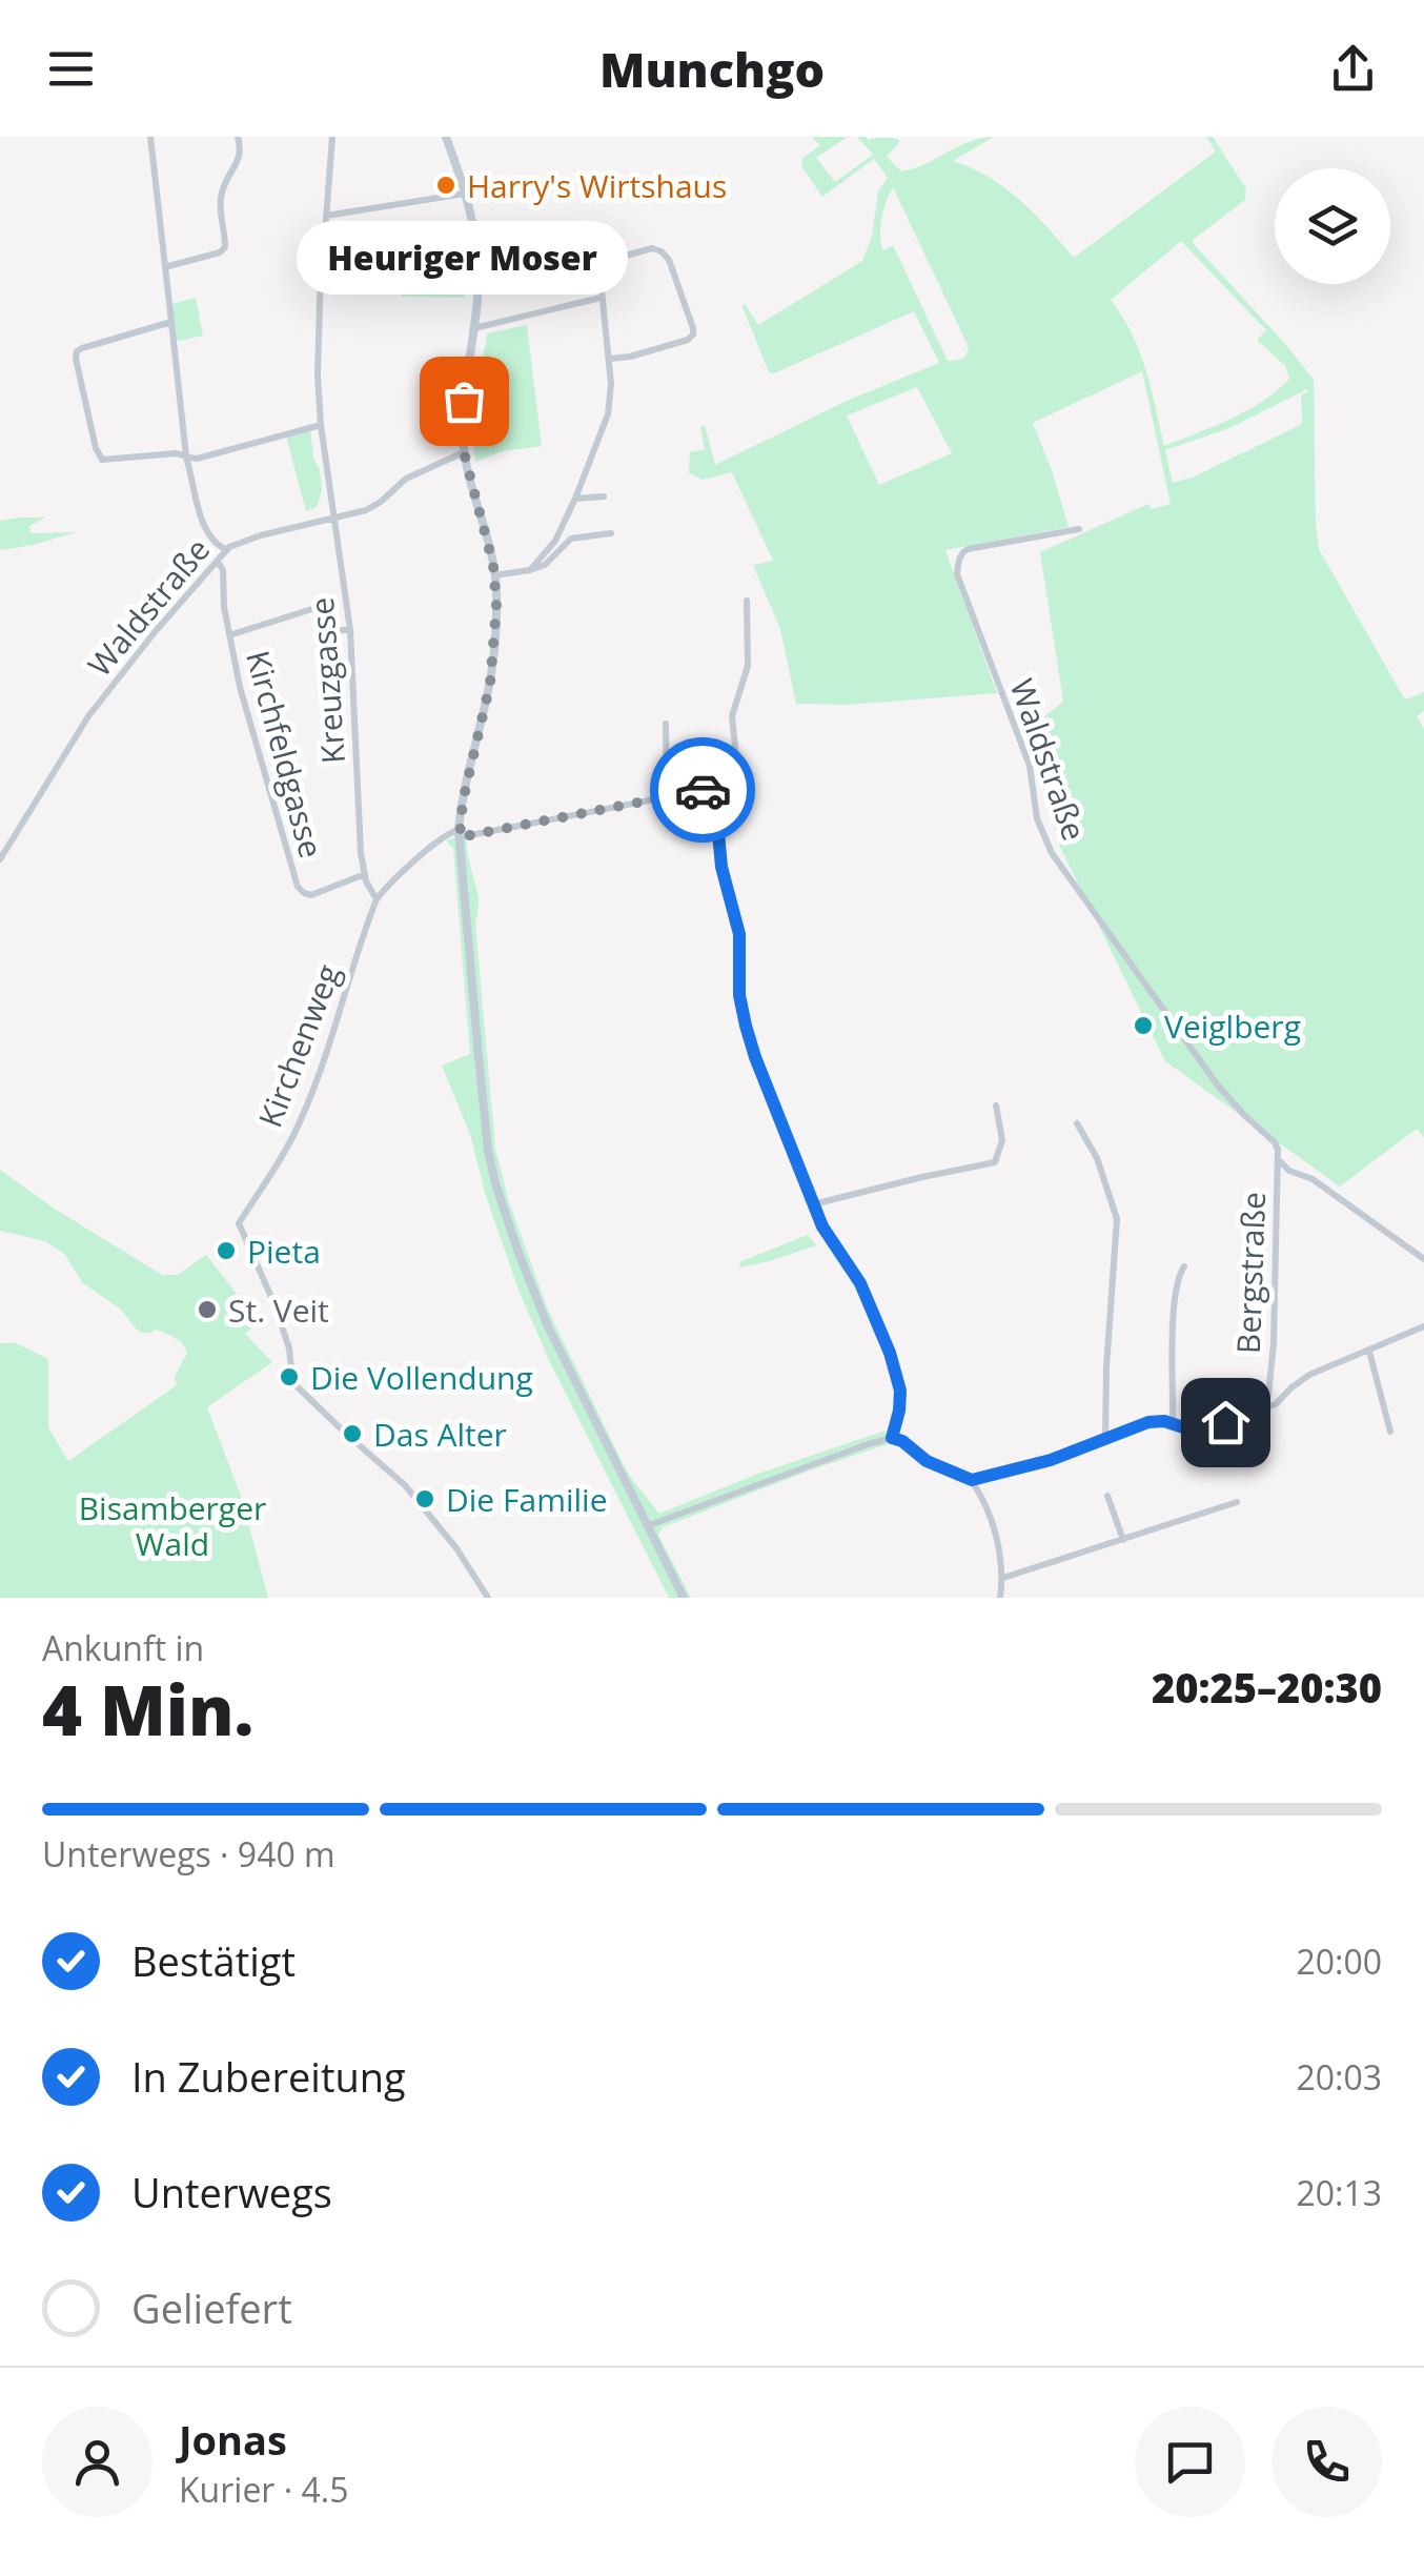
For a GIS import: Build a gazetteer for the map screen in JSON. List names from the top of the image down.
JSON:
{
  "streets": {
    "street": [
      "Waldstraße",
      "Kreuzgasse",
      "Kirchfeldgasse",
      "Kirchenweg",
      "Bergstraße"
    ]
  },
  "crossings": [
    ["Waldstraße", "Kreuzgasse"],
    ["Waldstraße", "Kirchfeldgasse"],
    ["Waldstraße", "Bergstraße"],
    ["Kreuzgasse", "Kirchfeldgasse"],
    ["Kreuzgasse", "Kirchenweg"]
  ],
  "parks": ["Bisamberger Wald"],
  "places": [
    "Harry's Wirtshaus",
    "Heuriger Moser",
    "Veiglberg",
    "Pieta",
    "St. Veit",
    "Die Vollendung",
    "Das Alter",
    "Die Familie"
  ],
  "page": {
    "header": "Munchgo",
    "bubble": "Heuriger Moser",
    "heading": ["4 Min.", "Ankunft in", "20:25–20:30"],
    "panel": ["Jonas", "Kurier · 4.5"],
    "bar": "Unterwegs · 940 m",
    "list": [
      ["Bestätigt", "20:00"],
      ["In Zubereitung", "20:03"],
      ["Unterwegs", "20:13"],
      "Geliefert"
    ]
  }
}
